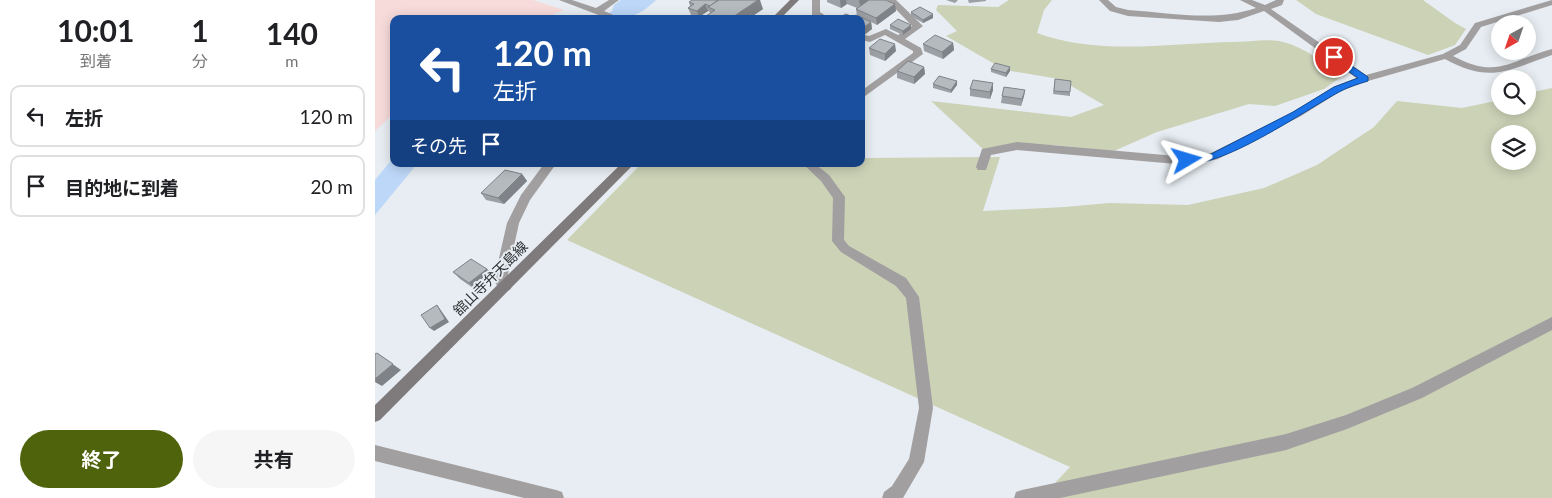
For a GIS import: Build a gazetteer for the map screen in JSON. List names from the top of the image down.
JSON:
{
  "streets": {
    "main road": ["舘山寺弁天島線"]
  },
  "north": "bottom left",
  "page": {
    "eta": [
      "10:01",
      "到着",
      "1",
      "分",
      "140",
      "m"
    ],
    "turn": ["120 m", "左折"],
    "list": [
      {
        "name": "左折",
        "value": "120 m"
      },
      {
        "name": "目的地に到着",
        "value": "20 m"
      }
    ],
    "then": "その先",
    "buttons": ["終了", "共有"]
  }
}
